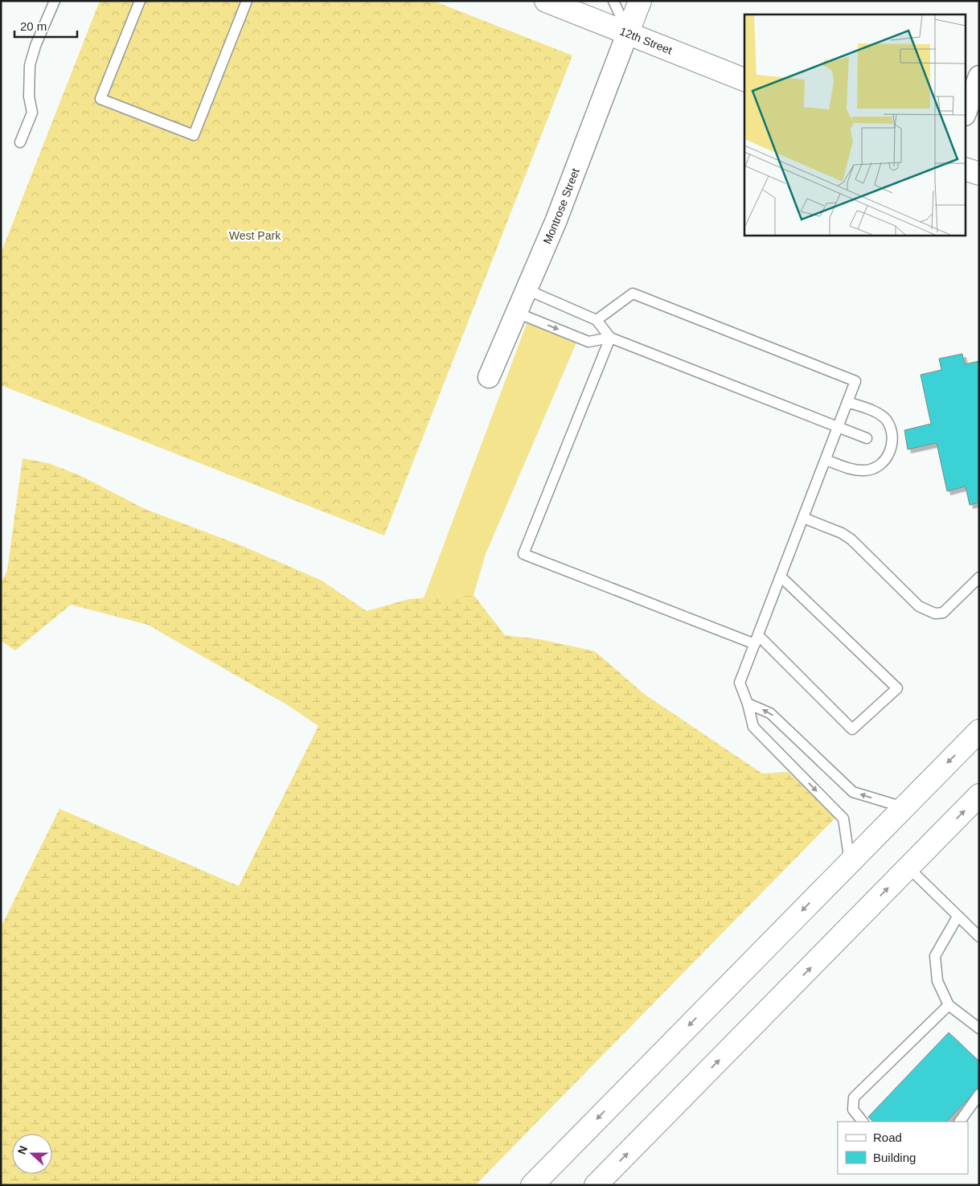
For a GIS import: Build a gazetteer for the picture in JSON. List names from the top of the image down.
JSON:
{
  "streets": {
    "main road": ["12th Street"],
    "street": ["Montrose Street"]
  },
  "crossings": [
    ["12th Street", "Montrose Street"]
  ],
  "parks": ["West Park"],
  "legend": ["Road", "Building"],
  "scale_bar": "20 m",
  "north": "left"
}
